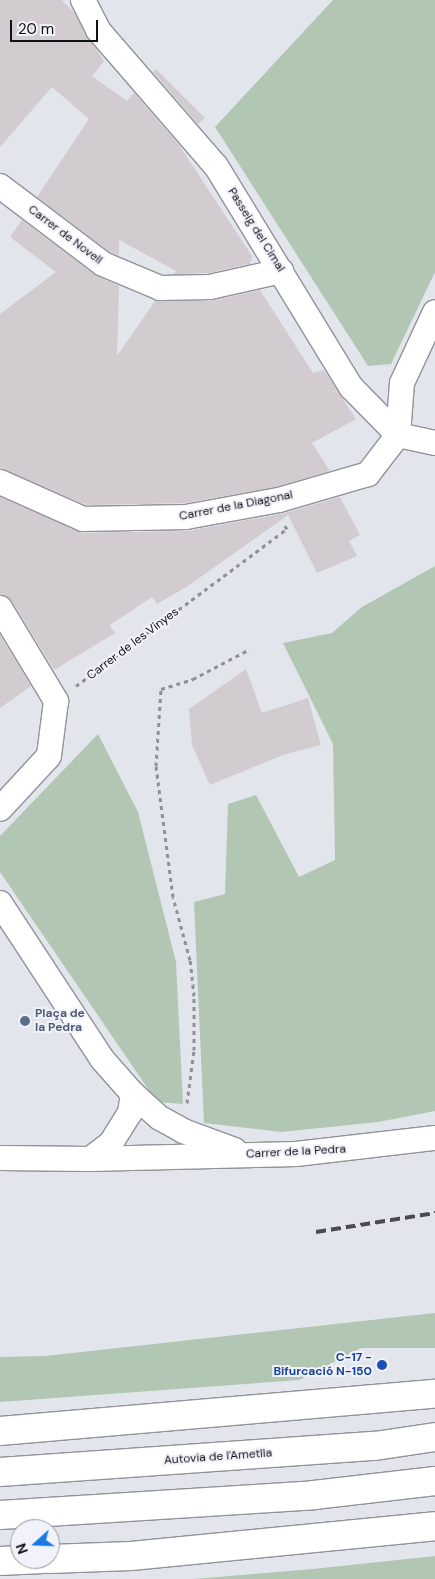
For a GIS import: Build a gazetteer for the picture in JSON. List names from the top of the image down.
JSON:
{
  "streets": {
    "highway": ["Autovia de l'Ametlla"],
    "street": [
      "Passeig del Cimal",
      "Carrer de Novell",
      "Carrer de la Diagonal",
      "Carrer de la Pedra"
    ],
    "path": ["Carrer de les Vinyes"]
  },
  "crossings": [
    ["Passeig del Cimal", "Carrer de Novell"],
    ["Passeig del Cimal", "Carrer de la Diagonal"],
    ["Carrer de la Diagonal", "Carrer de les Vinyes"]
  ],
  "places": ["Plaça de la Pedra", "C-17 - Bifurcació N-150"],
  "scale_bar": "20 m",
  "north": "left"
}
